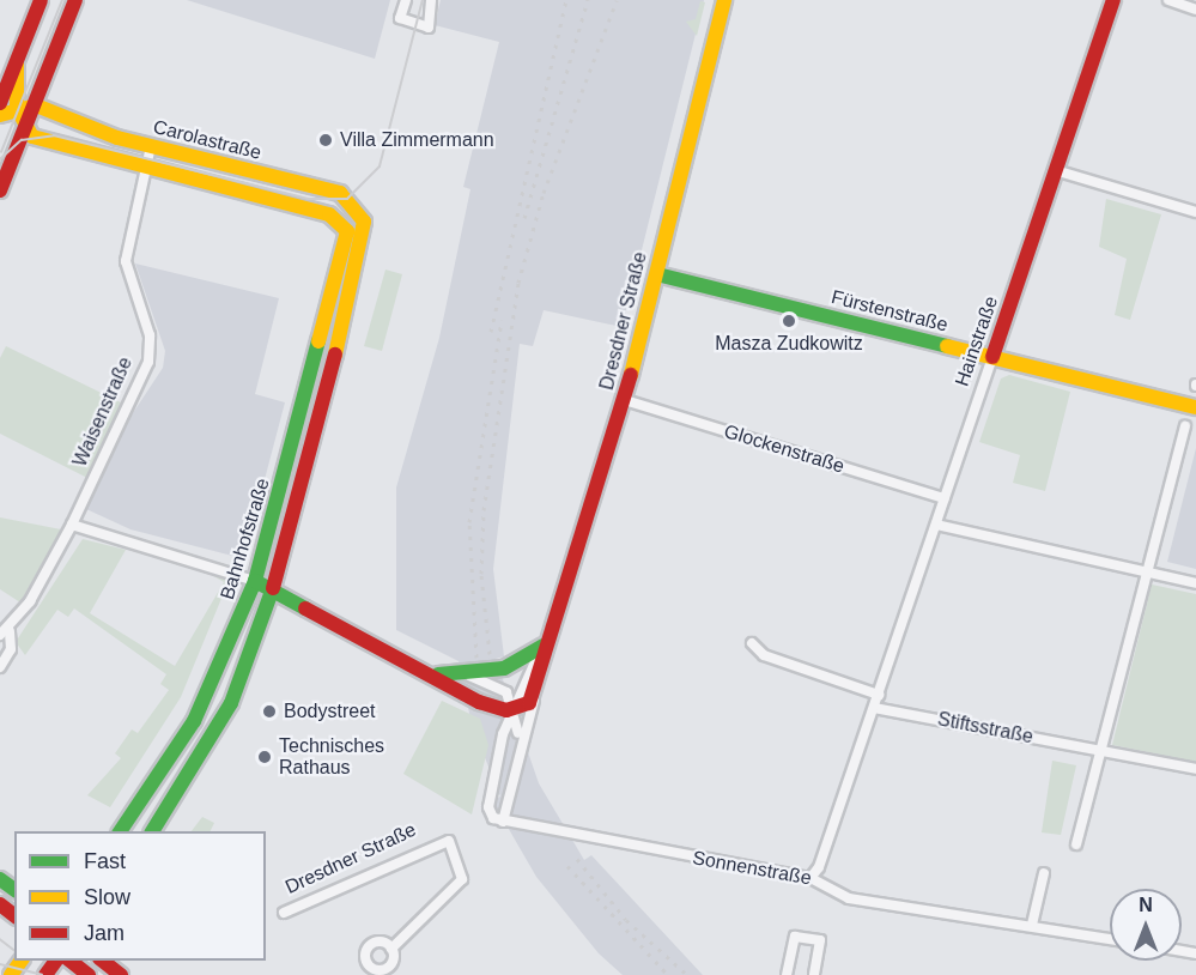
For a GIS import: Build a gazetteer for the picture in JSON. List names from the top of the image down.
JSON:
{
  "streets": {
    "main road": [
      "Carolastraße",
      "Fürstenstraße",
      "Dresdner Straße",
      "Hainstraße",
      "Bahnhofstraße"
    ],
    "street": [
      "Waisenstraße",
      "Glockenstraße",
      "Stiftsstraße",
      "Sonnenstraße"
    ]
  },
  "crossings": [
    ["Carolastraße", "Waisenstraße"],
    ["Carolastraße", "Bahnhofstraße"],
    ["Fürstenstraße", "Dresdner Straße"],
    ["Fürstenstraße", "Hainstraße"],
    ["Dresdner Straße", "Glockenstraße"],
    ["Dresdner Straße", "Sonnenstraße"],
    ["Hainstraße", "Glockenstraße"],
    ["Hainstraße", "Stiftsstraße"],
    ["Hainstraße", "Sonnenstraße"]
  ],
  "places": [
    "Villa Zimmermann",
    "Masza Zudkowitz",
    "Bodystreet",
    "Technisches Rathaus"
  ],
  "legend": ["Fast", "Slow", "Jam"],
  "north": "top"
}
